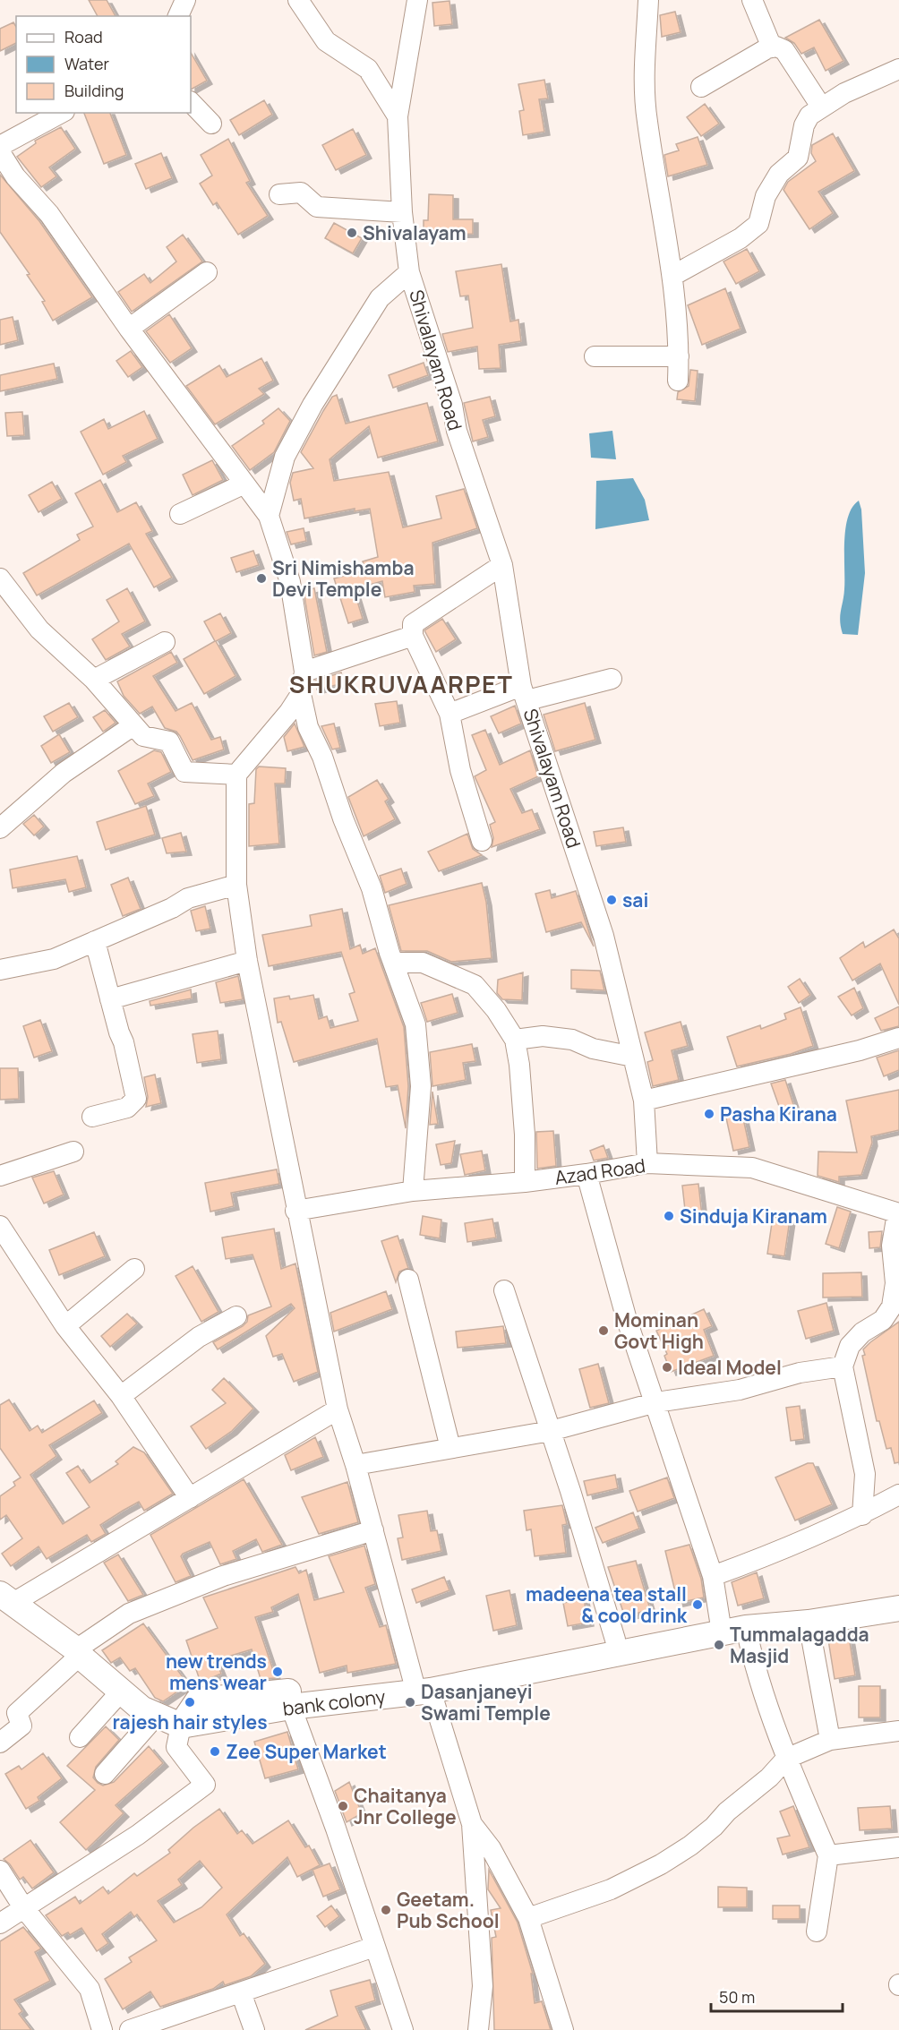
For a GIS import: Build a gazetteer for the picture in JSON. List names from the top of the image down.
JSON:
{
  "streets": {
    "main road": ["bank colony"],
    "street": ["Shivalayam Road", "Azad Road"]
  },
  "crossings": [
    ["Shivalayam Road", "Azad Road"]
  ],
  "districts": ["SHUKRUVAARPET"],
  "places": [
    "Shivalayam",
    "Sri Nimishamba Devi Temple",
    "sai",
    "Pasha Kirana",
    "Sinduja Kiranam",
    "Mominan Govt High",
    "Ideal Model",
    "madeena tea stall & cool drink",
    "Tummalagadda Masjid",
    "new trends mens wear",
    "rajesh hair styles",
    "Dasanjaneyi Swami Temple",
    "Zee Super Market",
    "Chaitanya Jnr College",
    "Geetam. Pub School"
  ],
  "legend": ["Road", "Water", "Building"],
  "scale_bar": "50 m"
}
